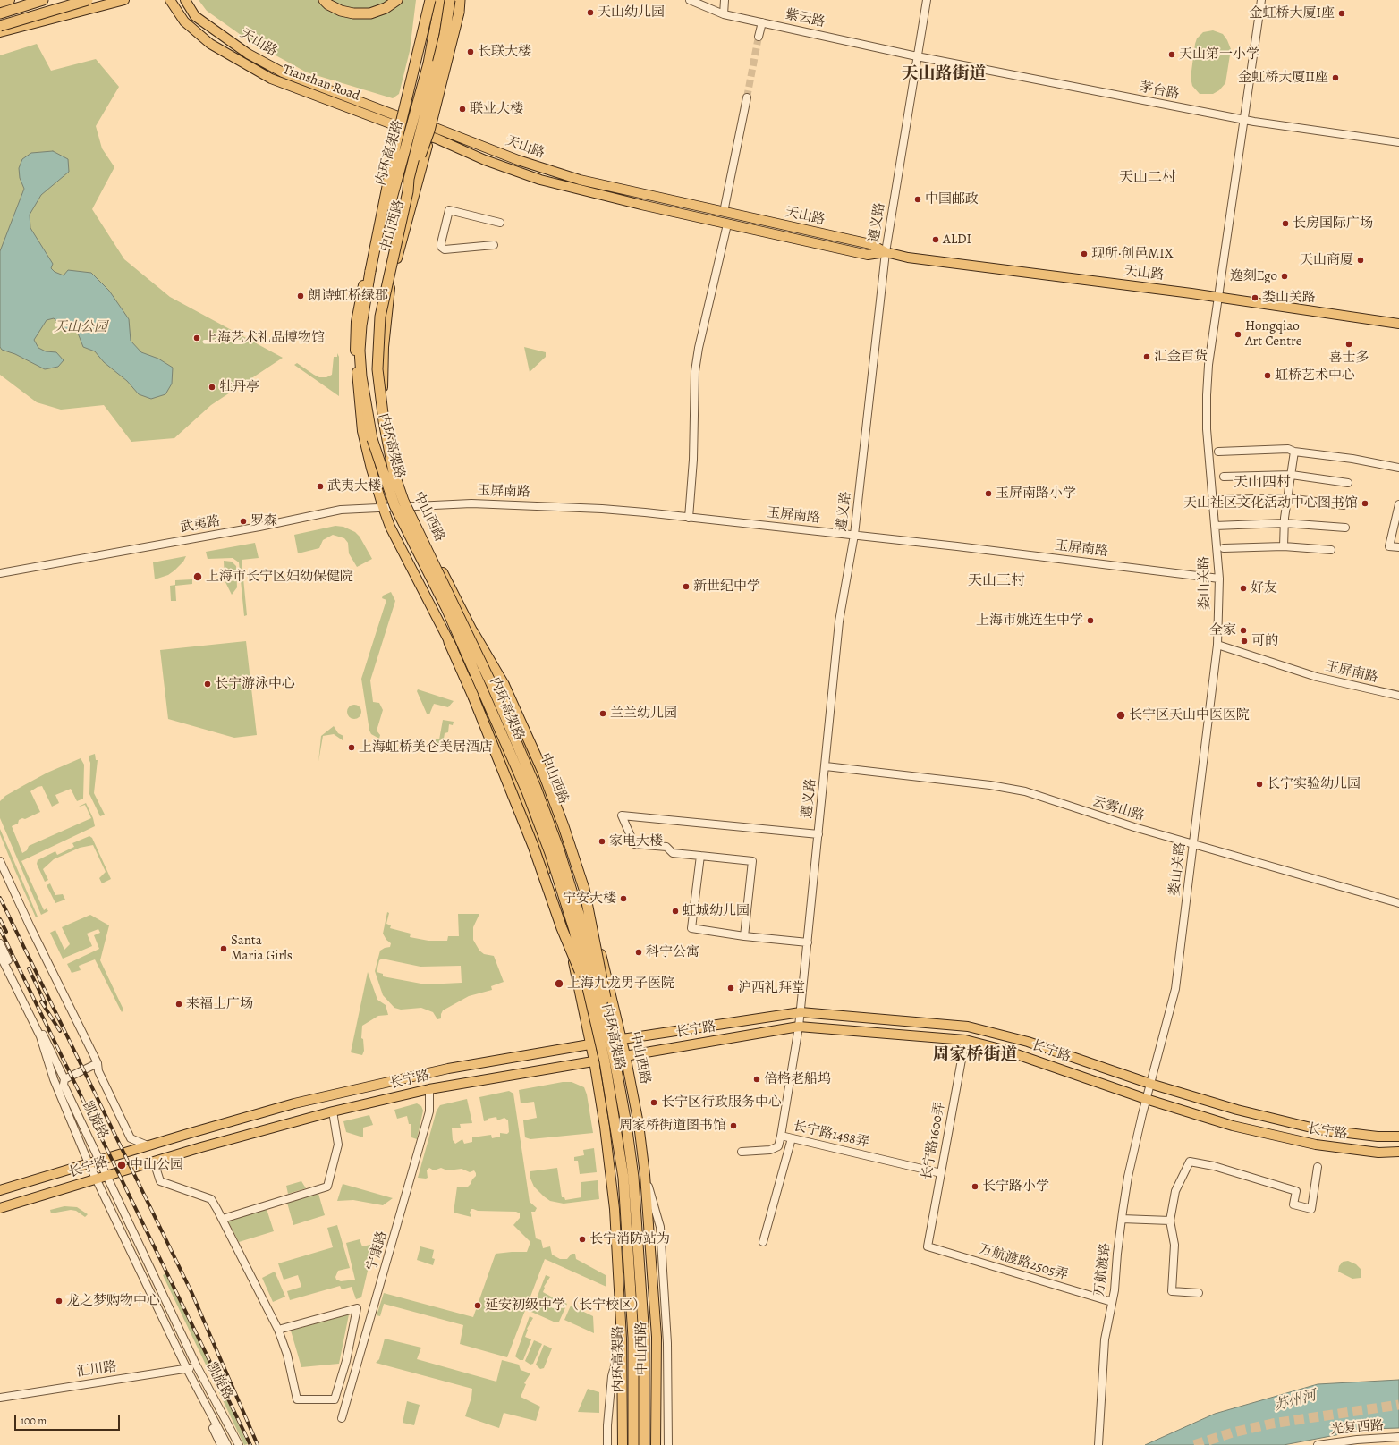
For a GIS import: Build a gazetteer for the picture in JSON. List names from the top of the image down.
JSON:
{
  "streets": {
    "highway": ["内环高架路"],
    "main road": [
      "天山路",
      "Tianshan Road",
      "中山西路",
      "长宁路"
    ],
    "street": [
      "紫云路",
      "茅台路",
      "遵义路",
      "玉屏南路",
      "武夷路",
      "娄山关路",
      "云雾山路",
      "凯旋路",
      "长宁路1488弄",
      "长宁路1600弄",
      "宁康路",
      "万航渡路2505弄",
      "万航渡路",
      "汇川路",
      "光复西路"
    ]
  },
  "crossings": [
    ["紫云路", "茅台路"],
    ["紫云路", "遵义路"],
    ["天山路", "Tianshan Road"],
    ["天山路", "遵义路"],
    ["天山路", "中山西路"],
    ["天山路", "娄山关路"],
    ["Tianshan Road", "中山西路"],
    ["茅台路", "遵义路"],
    ["茅台路", "娄山关路"],
    ["遵义路", "玉屏南路"],
    ["遵义路", "云雾山路"],
    ["遵义路", "长宁路"],
    ["遵义路", "长宁路1488弄"],
    ["中山西路", "玉屏南路"],
    ["中山西路", "武夷路"],
    ["中山西路", "长宁路"],
    ["玉屏南路", "武夷路"],
    ["玉屏南路", "娄山关路"],
    ["娄山关路", "云雾山路"],
    ["娄山关路", "长宁路"],
    ["娄山关路", "万航渡路"],
    ["长宁路", "凯旋路"],
    ["长宁路", "长宁路1488弄"],
    ["长宁路", "长宁路1600弄"],
    ["长宁路", "宁康路"],
    ["长宁路", "万航渡路"],
    ["凯旋路", "汇川路"],
    ["长宁路1488弄", "长宁路1600弄"],
    ["长宁路1600弄", "万航渡路2505弄"],
    ["万航渡路2505弄", "万航渡路"]
  ],
  "districts": [
    "天山路街道",
    "天山二村",
    "天山四村",
    "天山三村",
    "周家桥街道"
  ],
  "water": ["苏州河"],
  "parks": ["天山公园"],
  "places": [
    "天山幼儿园",
    "金虹桥大厦I座",
    "长联大楼",
    "天山第一小学",
    "金虹桥大厦II座",
    "联业大楼",
    "中国邮政",
    "长房国际广场",
    "ALDI",
    "现所·创邑MIX",
    "天山商厦",
    "逸刻Ego",
    "朗诗虹桥绿郡",
    "娄山关路",
    "Hongqiao Art Centre",
    "上海艺术礼品博物馆",
    "喜士多",
    "汇金百货",
    "虹桥艺术中心",
    "牡丹亭",
    "武夷大楼",
    "玉屏南路小学",
    "天山社区文化活动中心图书馆",
    "罗森",
    "上海市长宁区妇幼保健院",
    "新世纪中学",
    "好友",
    "上海市姚连生中学",
    "全家",
    "可的",
    "长宁游泳中心",
    "兰兰幼儿园",
    "长宁区天山中医医院",
    "上海虹桥美仑美居酒店",
    "长宁实验幼儿园",
    "家电大楼",
    "宁安大楼",
    "虹城幼儿园",
    "Santa Maria Girls",
    "科宁公寓",
    "上海九龙男子医院",
    "沪西礼拜堂",
    "来福士广场",
    "倍格老船坞",
    "长宁区行政服务中心",
    "周家桥街道图书馆",
    "中山公园",
    "长宁路小学",
    "长宁消防站为",
    "龙之梦购物中心",
    "延安初级中学（长宁校区）"
  ],
  "scale_bar": "100 m"
}
